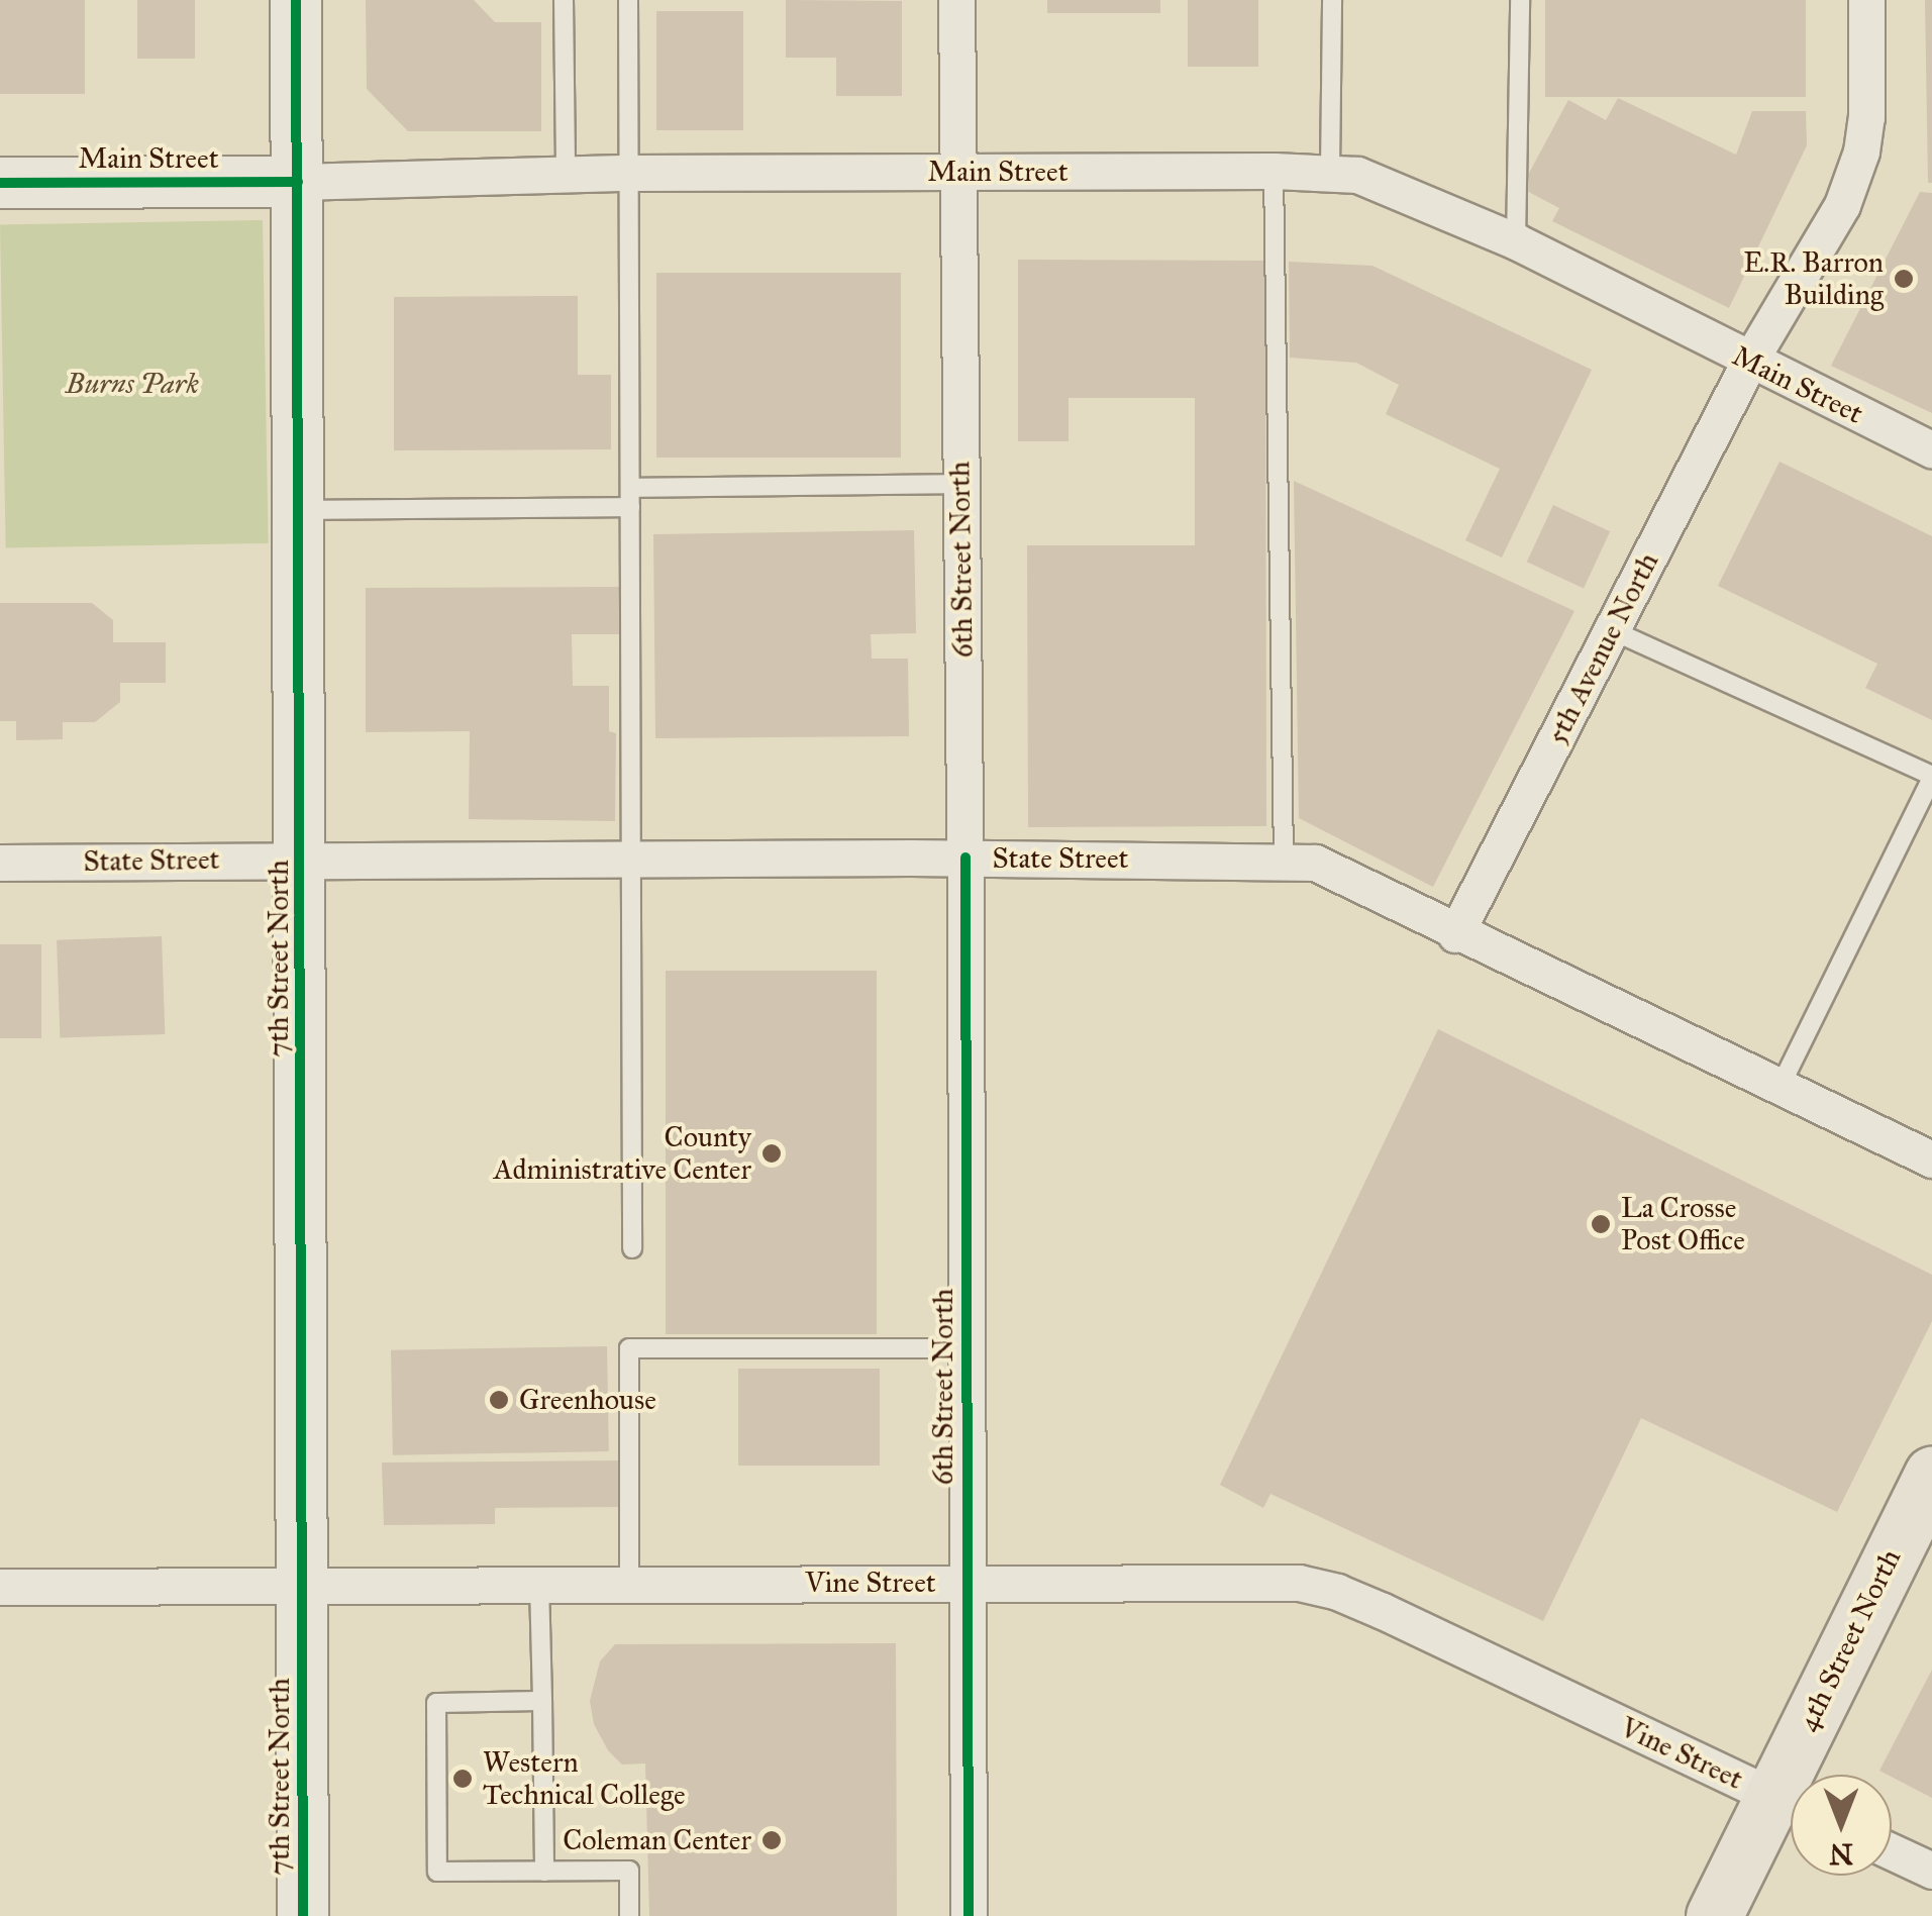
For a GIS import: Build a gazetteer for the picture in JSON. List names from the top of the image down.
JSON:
{
  "streets": {
    "highway": ["4th Street North"],
    "main road": ["Main Street", "7th Street North"],
    "street": [
      "6th Street North",
      "5th Avenue North",
      "State Street",
      "Vine Street"
    ]
  },
  "crossings": [
    ["Main Street", "6th Street North"],
    ["Main Street", "5th Avenue North"],
    ["Main Street", "7th Street North"],
    ["6th Street North", "State Street"],
    ["6th Street North", "Vine Street"],
    ["5th Avenue North", "State Street"],
    ["State Street", "7th Street North"],
    ["7th Street North", "Vine Street"]
  ],
  "parks": ["Burns Park"],
  "places": [
    "E.R. Barron Building",
    "County Administrative Center",
    "La Crosse Post Office",
    "Greenhouse",
    "Western Technical College",
    "Coleman Center"
  ],
  "north": "bottom"
}
